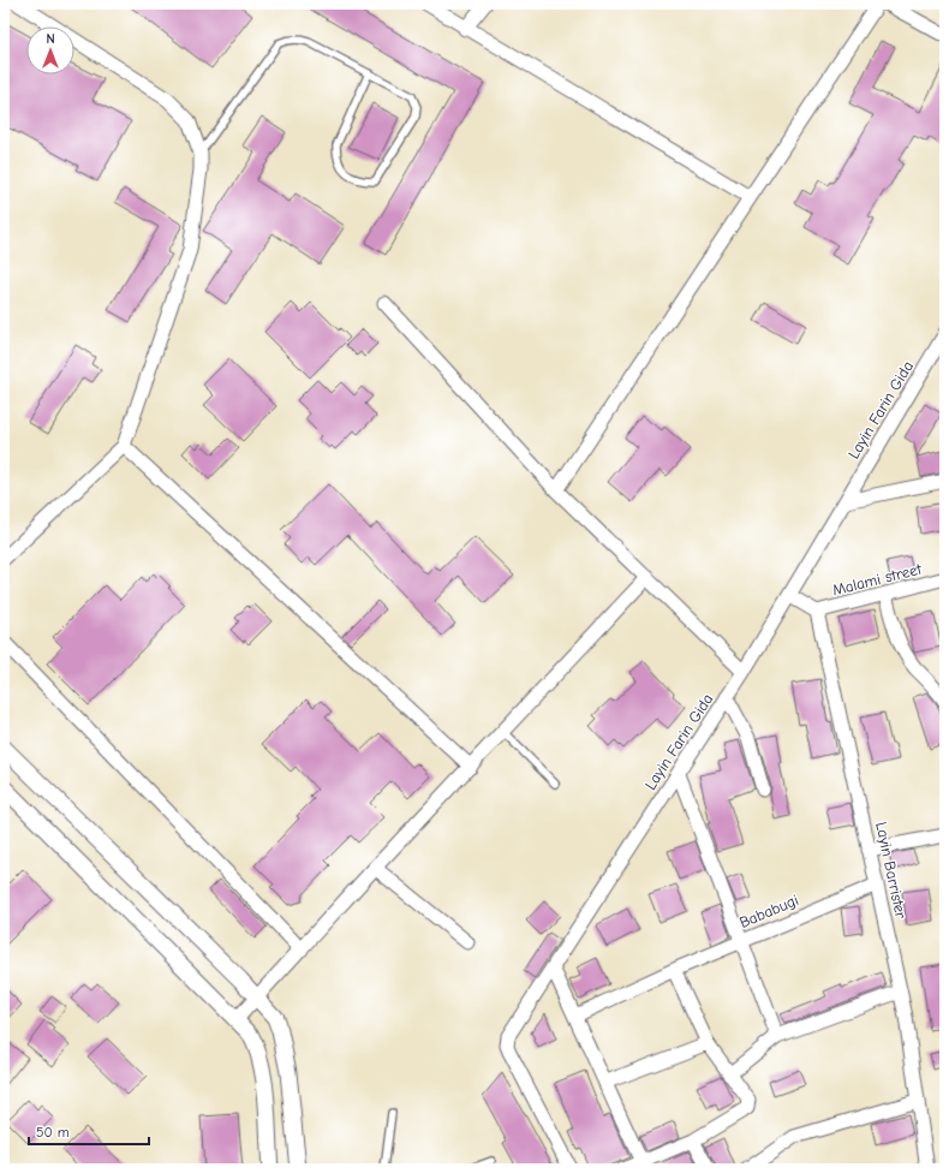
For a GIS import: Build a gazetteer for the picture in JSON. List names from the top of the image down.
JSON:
{
  "streets": {
    "street": [
      "Layin Farin Gida",
      "Malami street",
      "Layin Barrister",
      "Bababugi"
    ]
  },
  "crossings": [
    ["Malami street", "Layin Barrister"],
    ["Layin Barrister", "Bababugi"]
  ],
  "scale_bar": "50 m",
  "north": "top"
}
